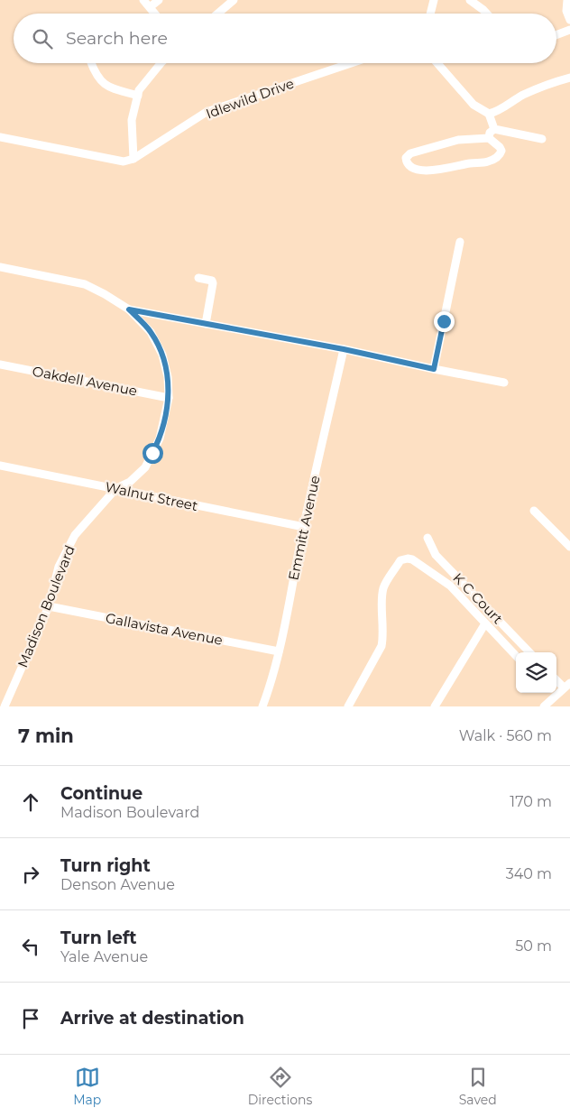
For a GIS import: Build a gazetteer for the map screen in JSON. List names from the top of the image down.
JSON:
{
  "streets": {
    "street": [
      "Idlewild Drive",
      "Oakdell Avenue",
      "Walnut Street",
      "Emmitt Avenue",
      "K C Court",
      "Madison Boulevard",
      "Gallavista Avenue"
    ]
  },
  "crossings": [
    ["Oakdell Avenue", "Madison Boulevard"],
    ["Walnut Street", "Emmitt Avenue"],
    ["Walnut Street", "Madison Boulevard"],
    ["Emmitt Avenue", "Gallavista Avenue"],
    ["Madison Boulevard", "Gallavista Avenue"]
  ],
  "page": {
    "search": "Search here",
    "heading": ["7 min", "Walk · 560 m"],
    "list": [
      ["Continue", "Madison Boulevard", "170 m"],
      ["Turn right", "Denson Avenue", "340 m"],
      ["Turn left", "Yale Avenue", "50 m"],
      "Arrive at destination"
    ],
    "nav": ["Map", "Directions", "Saved"]
  }
}
